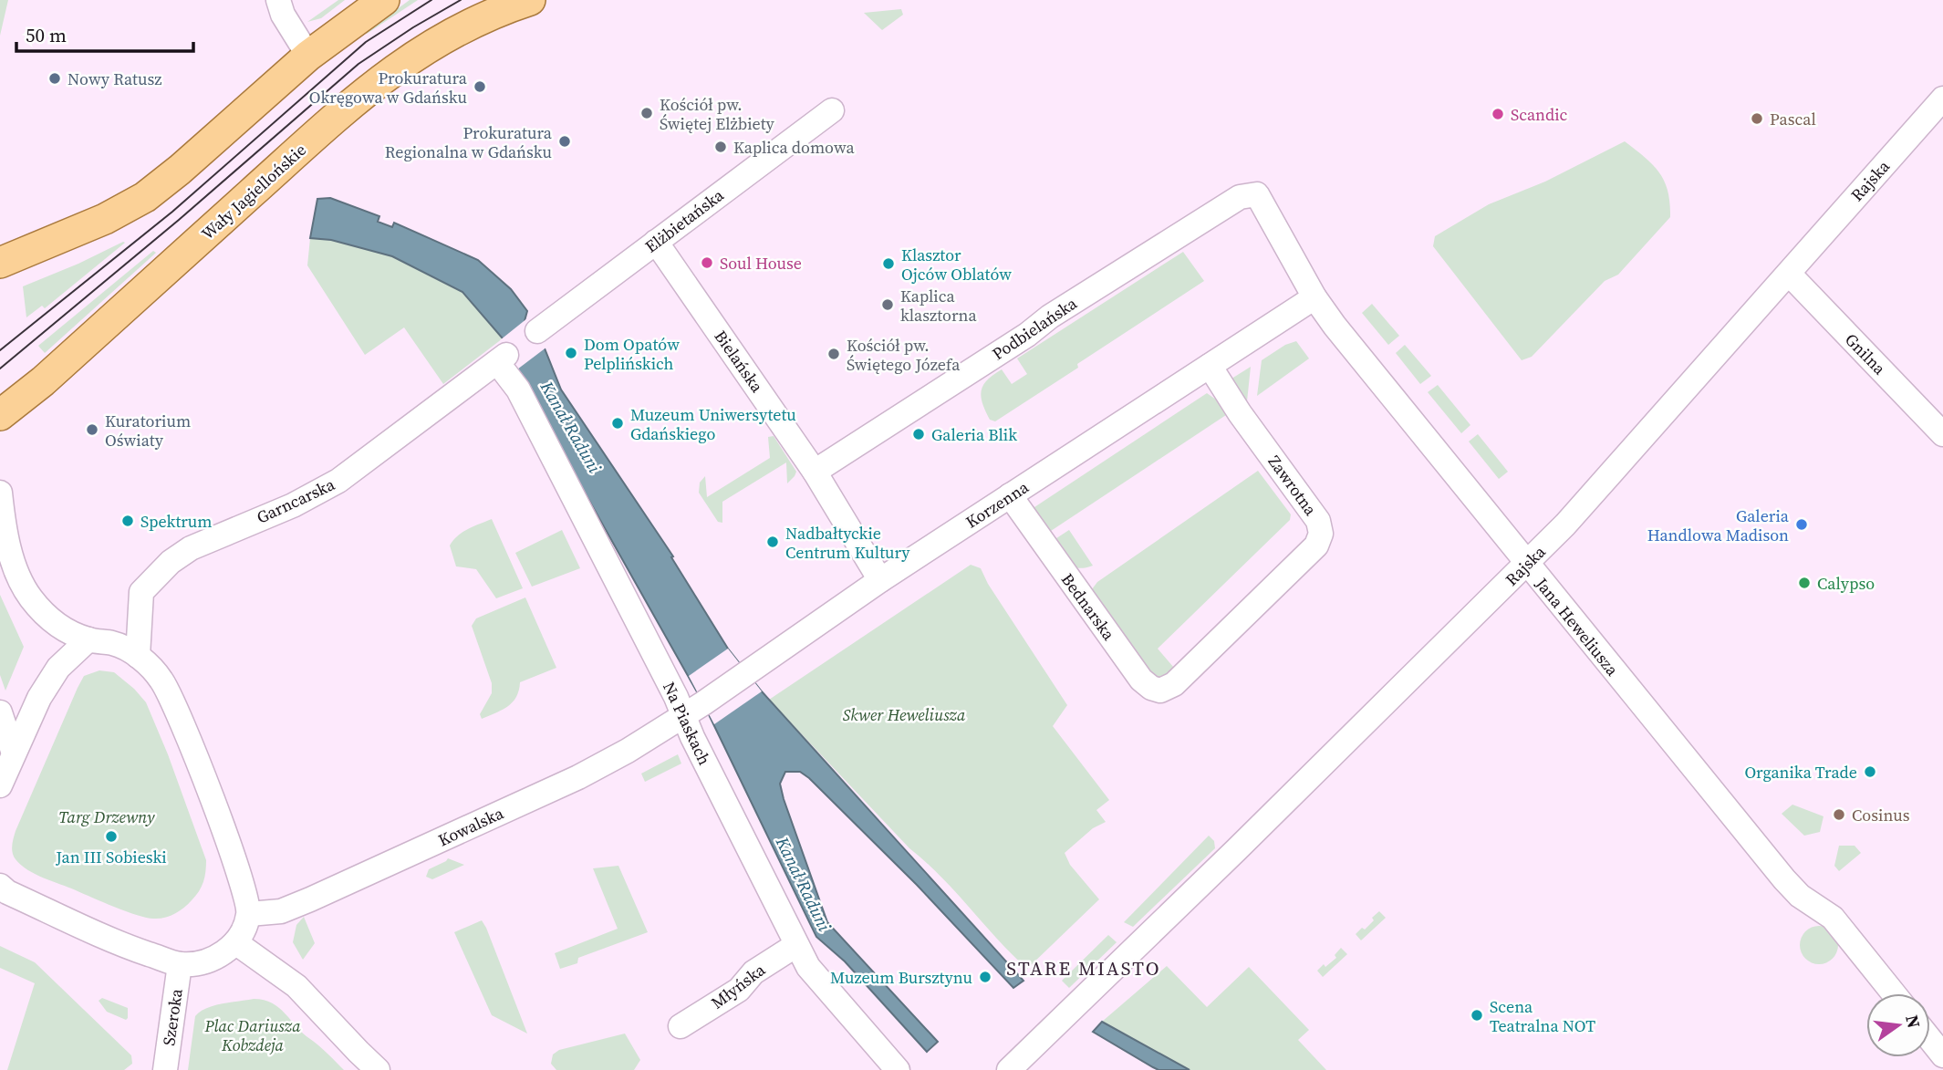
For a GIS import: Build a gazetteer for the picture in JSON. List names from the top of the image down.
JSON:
{
  "streets": {
    "main road": ["Wały Jagiellońskie"],
    "street": [
      "Rajska",
      "Elżbietańska",
      "Podbielańska",
      "Gnilna",
      "Bielańska",
      "Zawrotna",
      "Garncarska",
      "Korzenna",
      "Bednarska",
      "Jana Heweliusza",
      "Na Piaskach",
      "Kowalska",
      "Młyńska",
      "Szeroka"
    ]
  },
  "crossings": [
    ["Rajska", "Gnilna"],
    ["Rajska", "Jana Heweliusza"],
    ["Elżbietańska", "Bielańska"],
    ["Podbielańska", "Bielańska"],
    ["Podbielańska", "Jana Heweliusza"],
    ["Bielańska", "Korzenna"],
    ["Zawrotna", "Korzenna"],
    ["Zawrotna", "Bednarska"],
    ["Garncarska", "Na Piaskach"],
    ["Korzenna", "Bednarska"],
    ["Korzenna", "Jana Heweliusza"],
    ["Korzenna", "Na Piaskach"],
    ["Korzenna", "Kowalska"],
    ["Na Piaskach", "Kowalska"],
    ["Na Piaskach", "Młyńska"]
  ],
  "districts": ["STARE MIASTO"],
  "water": ["Kanał Raduni"],
  "parks": ["Skwer Heweliusza", "Targ Drzewny", "Plac Dariusza Kobzdeja"],
  "places": [
    "Nowy Ratusz",
    "Prokuratura Okręgowa w Gdańsku",
    "Kościół pw. Świętej Elżbiety",
    "Scandic",
    "Pascal",
    "Prokuratura Regionalna w Gdańsku",
    "Kaplica domowa",
    "Soul House",
    "Klasztor Ojców Oblatów",
    "Kaplica klasztorna",
    "Dom Opatów Pelplińskich",
    "Kościół pw. Świętego Józefa",
    "Muzeum Uniwersytetu Gdańskiego",
    "Kuratorium Oświaty",
    "Galeria Blik",
    "Spektrum",
    "Galeria Handlowa Madison",
    "Nadbałtyckie Centrum Kultury",
    "Calypso",
    "Organika Trade",
    "Cosinus",
    "Jan III Sobieski",
    "Muzeum Bursztynu",
    "Scena Teatralna NOT"
  ],
  "scale_bar": "50 m",
  "north": "right"
}
